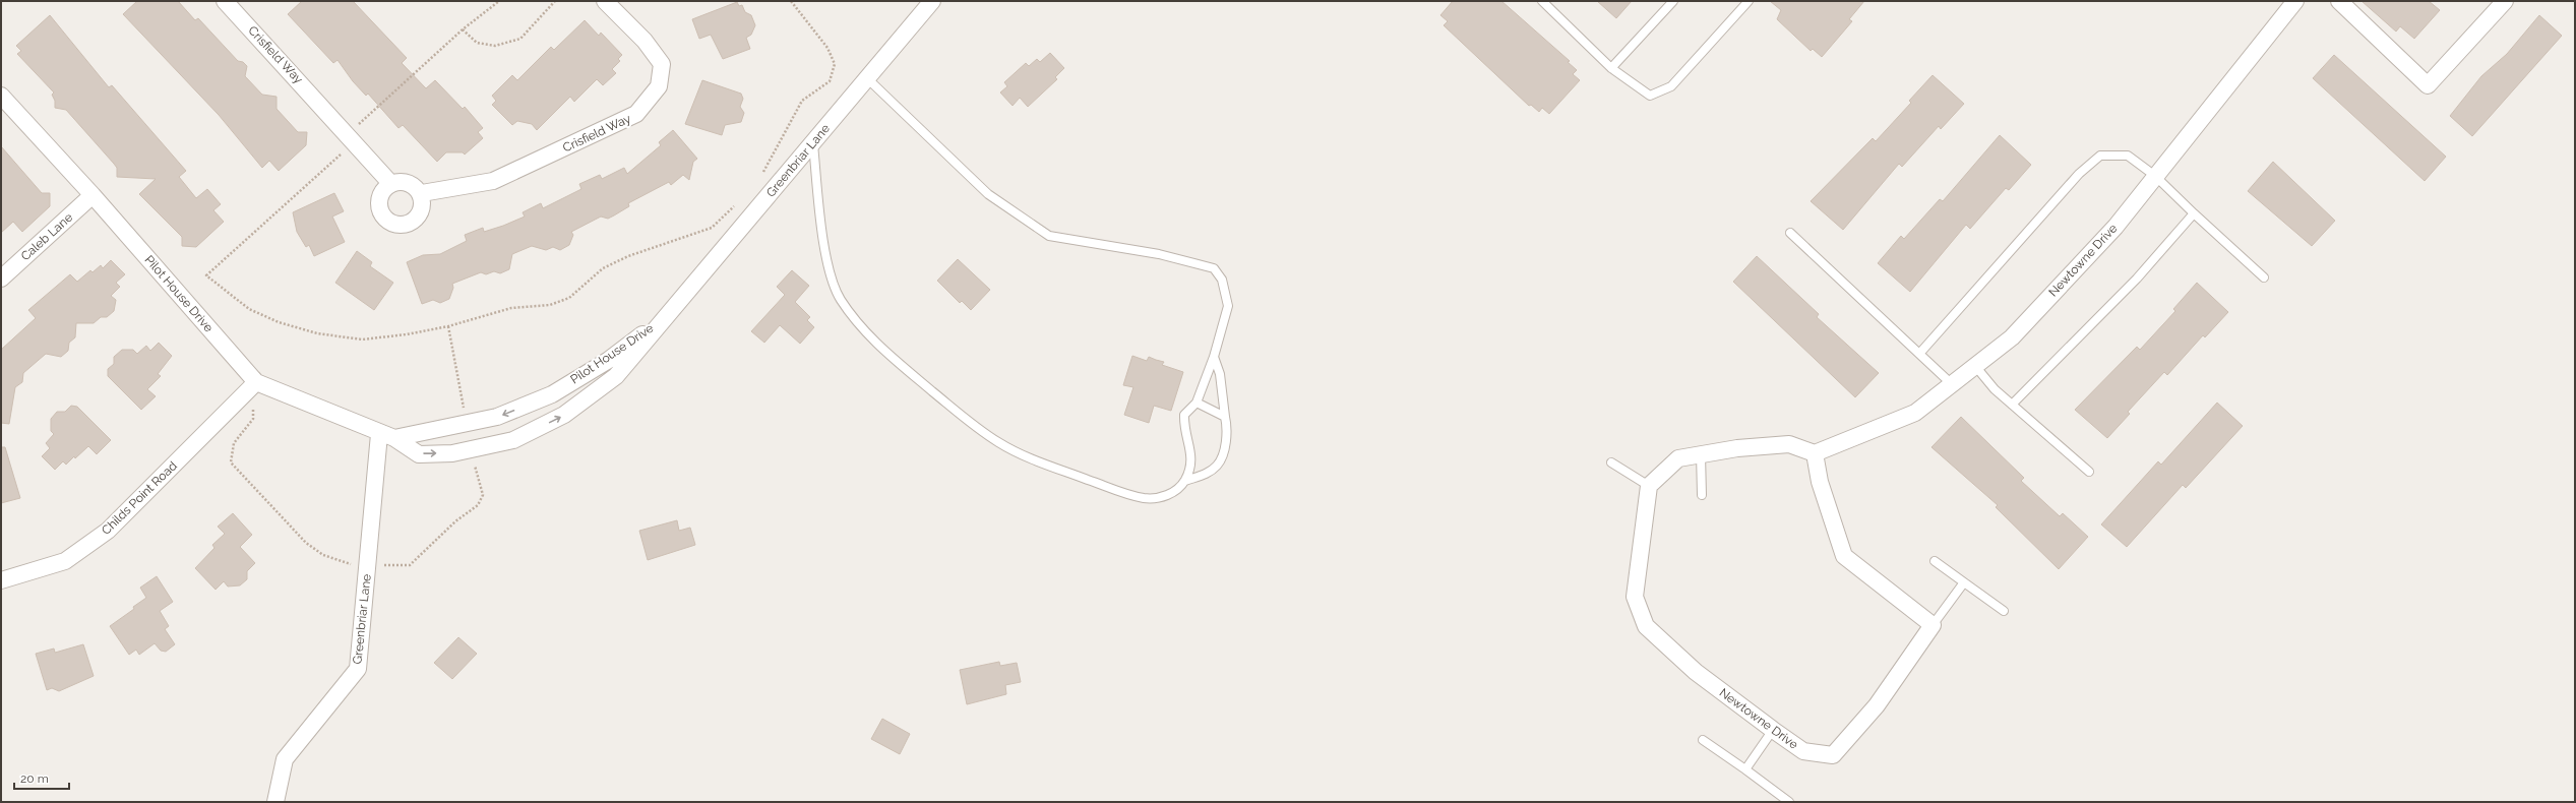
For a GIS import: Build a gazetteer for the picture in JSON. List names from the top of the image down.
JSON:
{
  "streets": {
    "street": [
      "Crisfield Way",
      "Greenbriar Lane",
      "Caleb Lane",
      "Newtowne Drive",
      "Pilot House Drive",
      "Childs Point Road"
    ]
  },
  "crossings": [
    ["Greenbriar Lane", "Pilot House Drive"],
    ["Caleb Lane", "Pilot House Drive"],
    ["Pilot House Drive", "Childs Point Road"]
  ],
  "scale_bar": "20 m"
}
